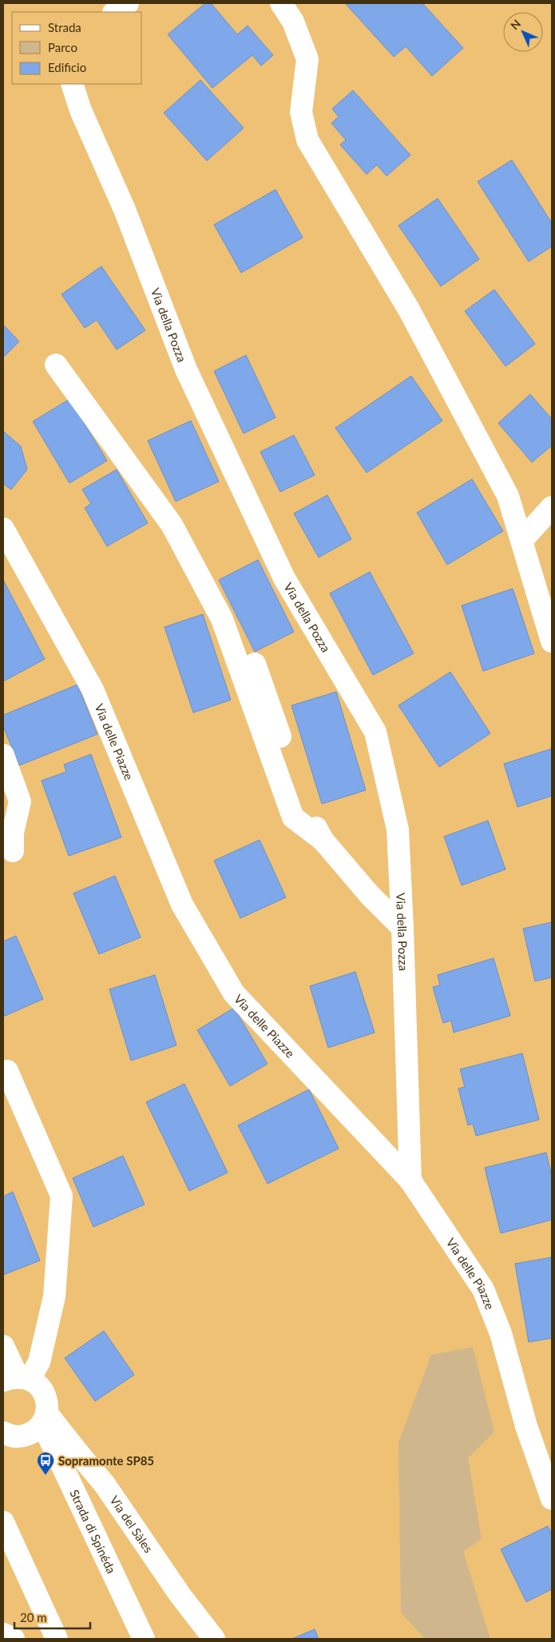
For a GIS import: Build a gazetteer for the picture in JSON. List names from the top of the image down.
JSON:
{
  "streets": {
    "street": [
      "Via della Pozza",
      "Via delle Piazze",
      "Via del Sàles",
      "Strada di Spinéda"
    ]
  },
  "crossings": [
    ["Via della Pozza", "Via delle Piazze"],
    ["Via del Sàles", "Strada di Spinéda"]
  ],
  "places": {
    "bus stop": ["Sopramonte SP85"]
  },
  "legend": ["Strada", "Parco", "Edificio"],
  "scale_bar": "20 m",
  "north": "top left"
}
